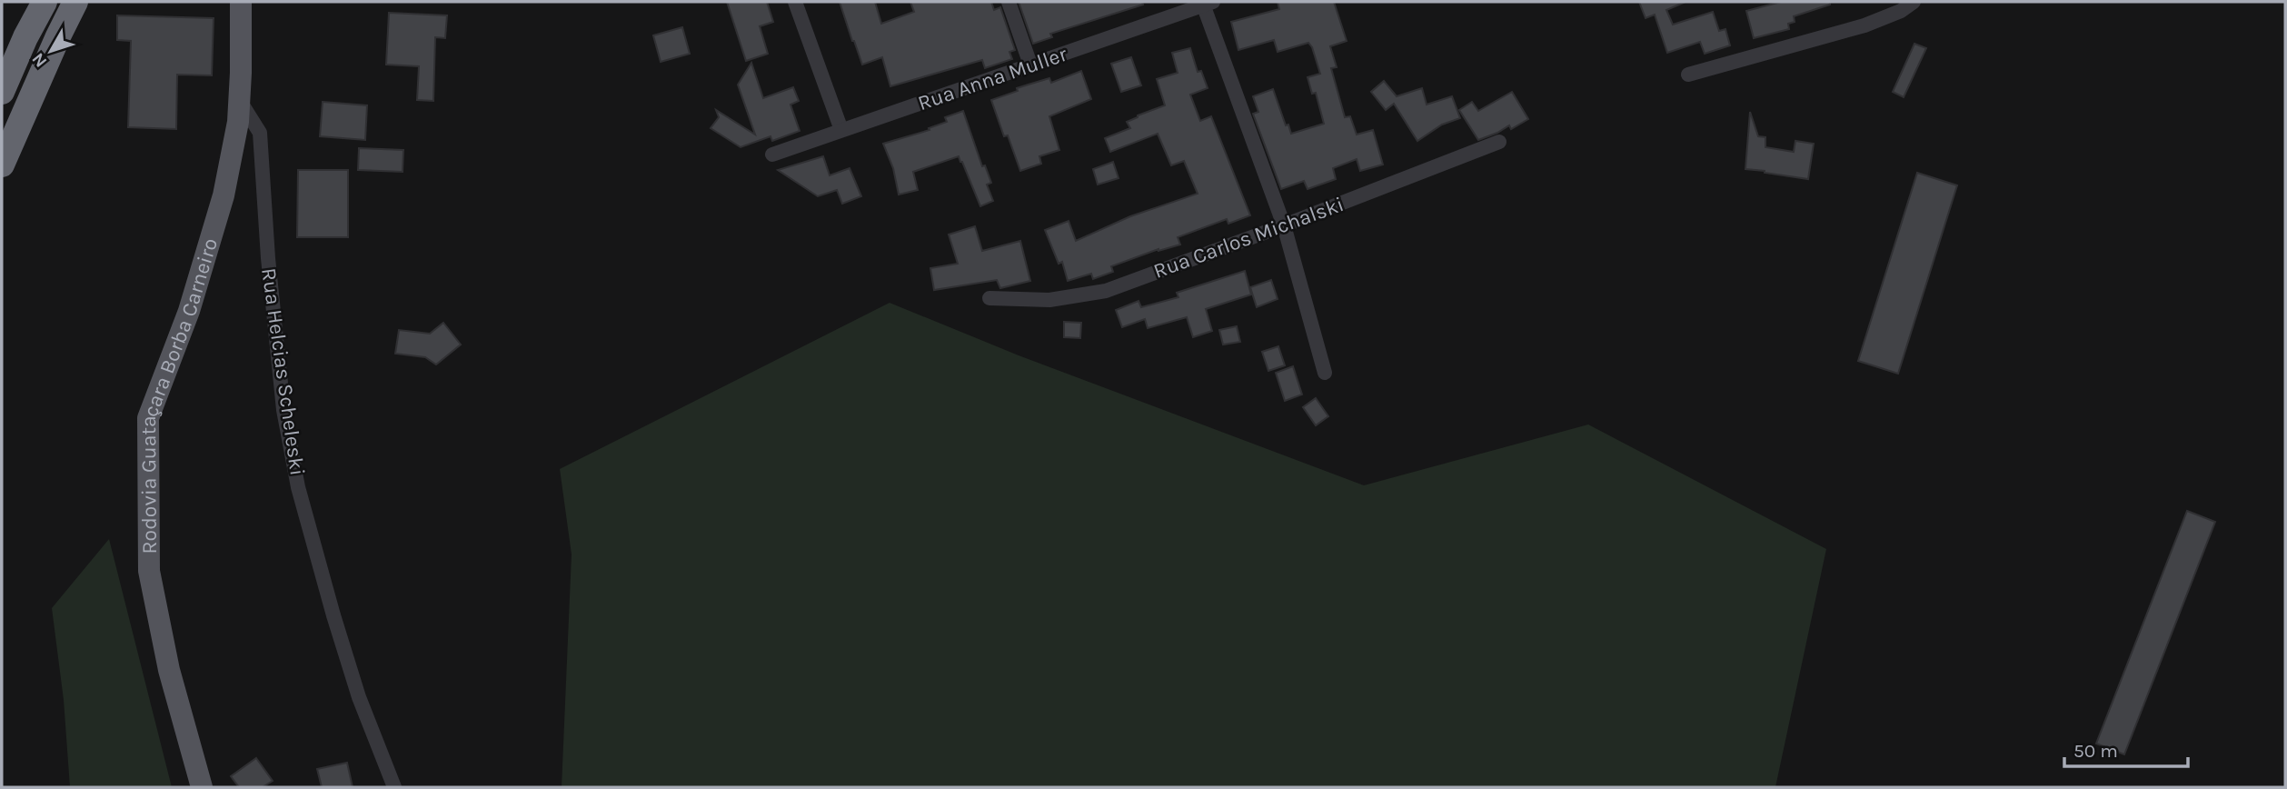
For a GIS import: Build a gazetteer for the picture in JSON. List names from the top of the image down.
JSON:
{
  "streets": {
    "main road": ["Rodovia Guataçara Borba Carneiro"],
    "street": ["Rua Anna Muller", "Rua Carlos Michalski", "Rua Helcias Scheleski"]
  },
  "crossings": [
    ["Rua Helcias Scheleski", "Rodovia Guataçara Borba Carneiro"]
  ],
  "scale_bar": "50 m",
  "north": "bottom left"
}
